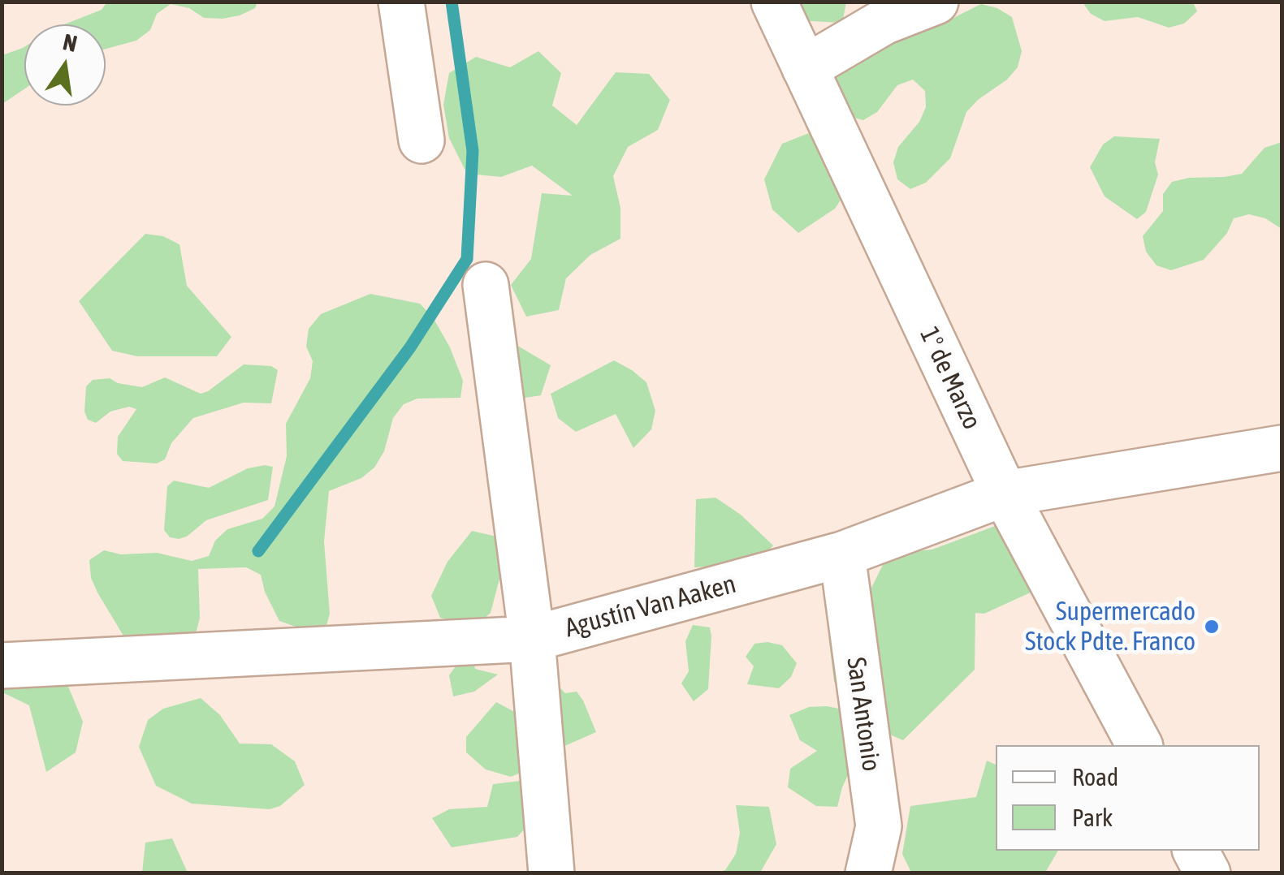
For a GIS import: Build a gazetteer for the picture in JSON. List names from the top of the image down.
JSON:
{
  "streets": {
    "street": ["1° de Marzo", "Agustín Van Aaken", "San Antonio"]
  },
  "crossings": [
    ["1° de Marzo", "Agustín Van Aaken"],
    ["Agustín Van Aaken", "San Antonio"]
  ],
  "places": ["Supermercado Stock Pdte. Franco"],
  "legend": ["Road", "Park"],
  "north": "top"
}
